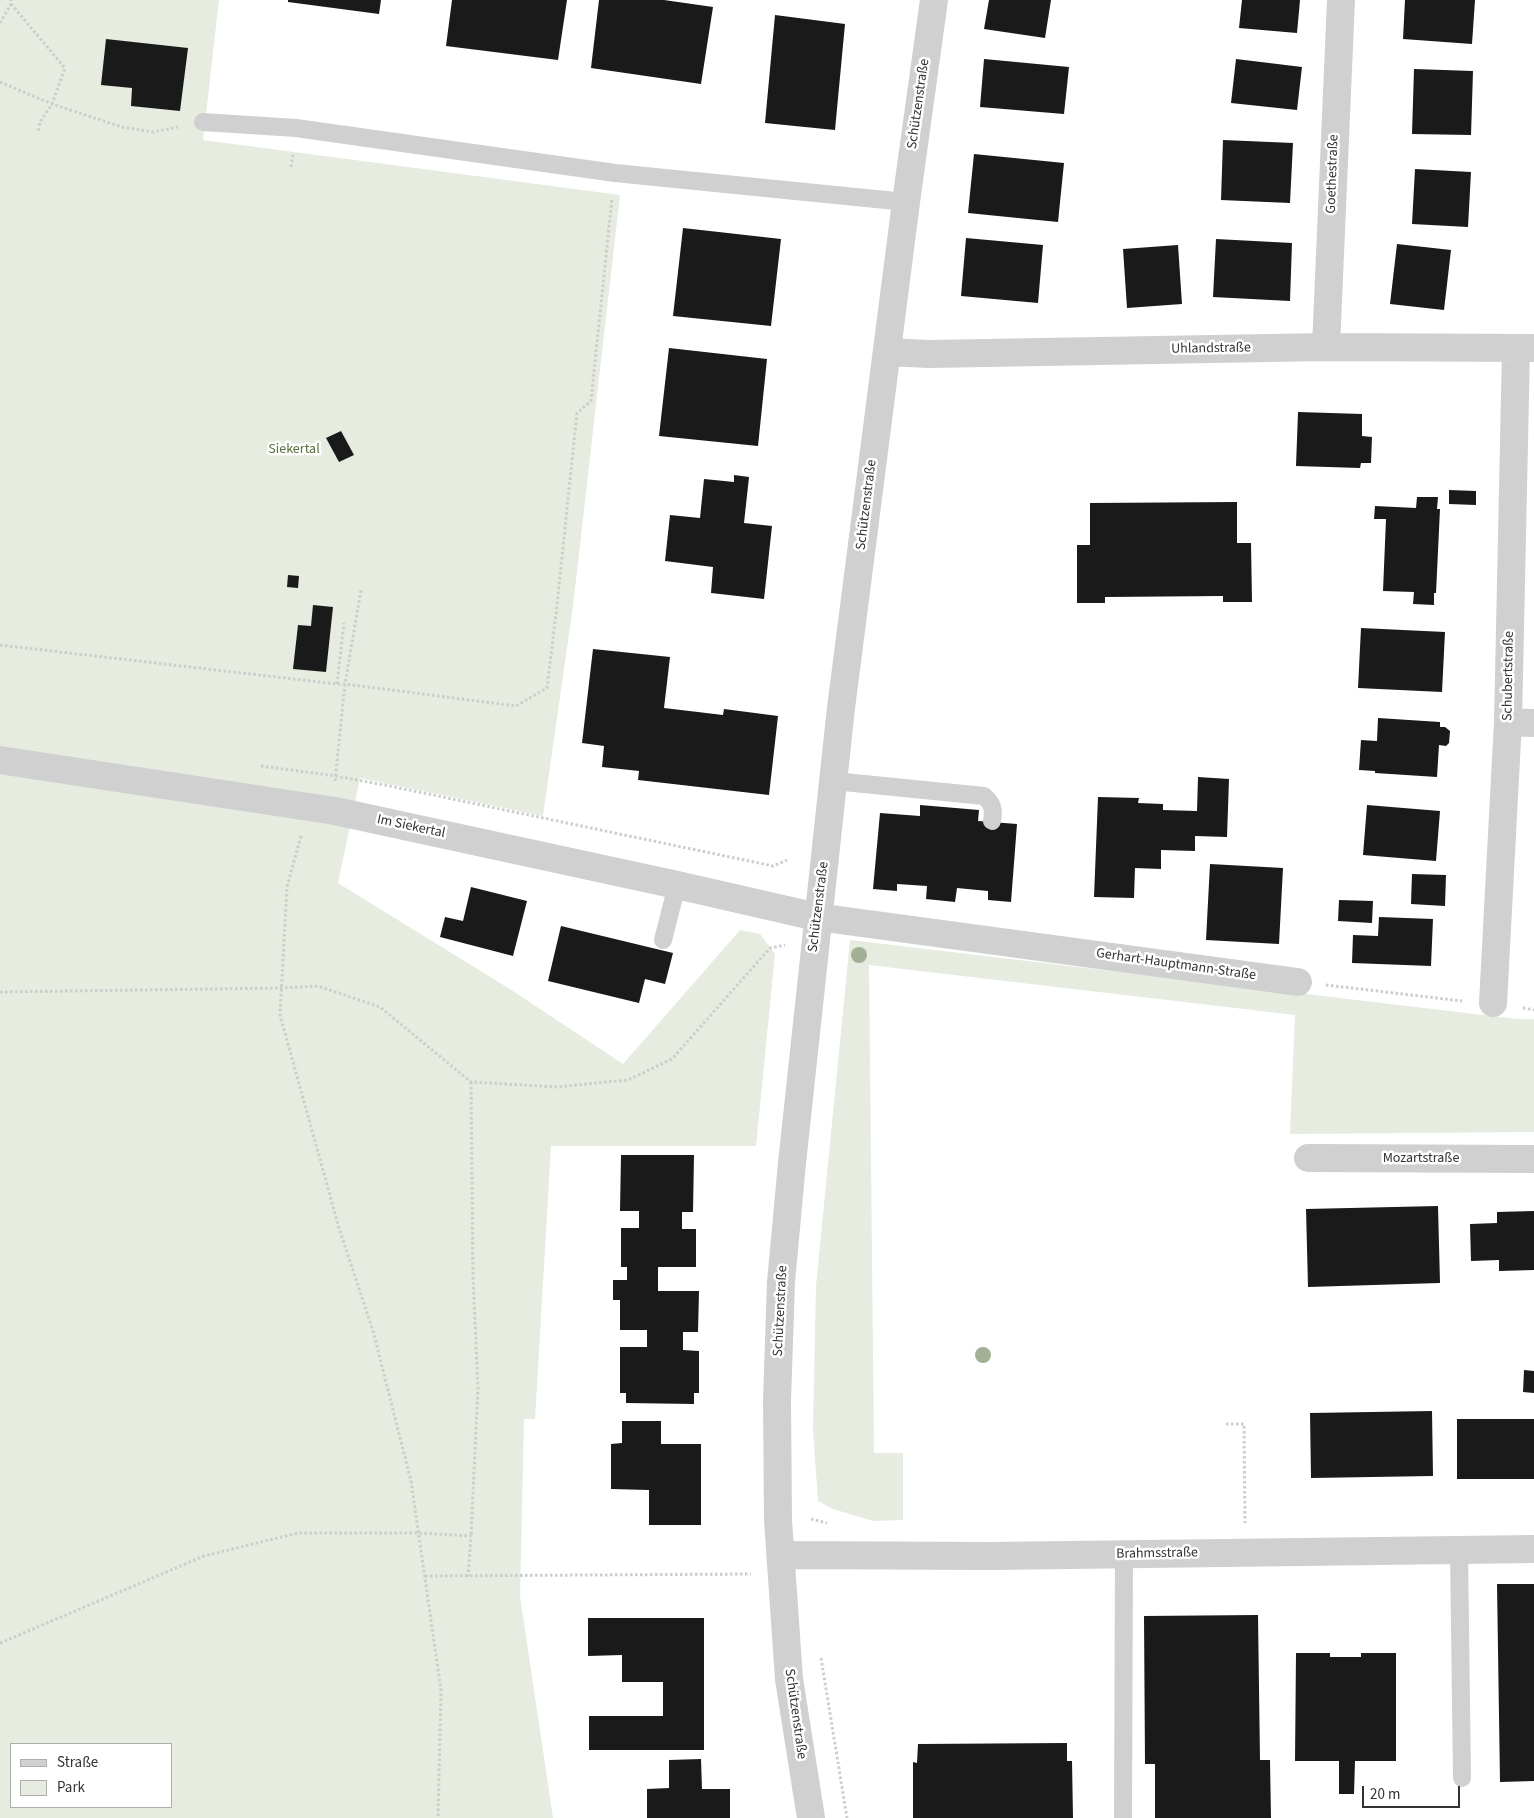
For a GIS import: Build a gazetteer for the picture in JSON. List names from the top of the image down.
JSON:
{
  "streets": {
    "street": [
      "Schützenstraße",
      "Goethestraße",
      "Uhlandstraße",
      "Schubertstraße",
      "Im Siekertal",
      "Gerhart-Hauptmann-Straße",
      "Mozartstraße",
      "Brahmsstraße"
    ]
  },
  "crossings": [
    ["Schützenstraße", "Uhlandstraße"],
    ["Schützenstraße", "Im Siekertal"],
    ["Schützenstraße", "Gerhart-Hauptmann-Straße"],
    ["Schützenstraße", "Brahmsstraße"],
    ["Goethestraße", "Uhlandstraße"],
    ["Uhlandstraße", "Schubertstraße"],
    ["Im Siekertal", "Gerhart-Hauptmann-Straße"]
  ],
  "parks": ["Siekertal"],
  "legend": ["Straße", "Park"],
  "scale_bar": "20 m"
}
